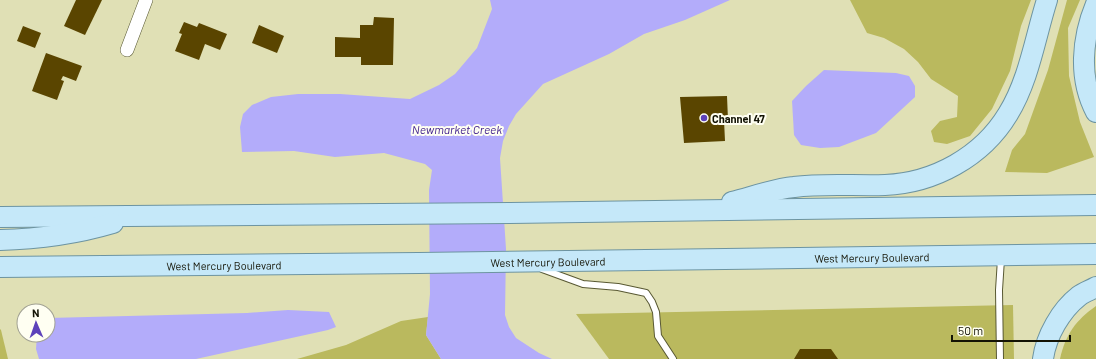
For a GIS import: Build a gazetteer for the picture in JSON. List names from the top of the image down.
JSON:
{
  "streets": {
    "main road": ["West Mercury Boulevard"]
  },
  "water": ["Newmarket Creek"],
  "places": ["Channel 47"],
  "scale_bar": "50 m",
  "north": "top"
}
